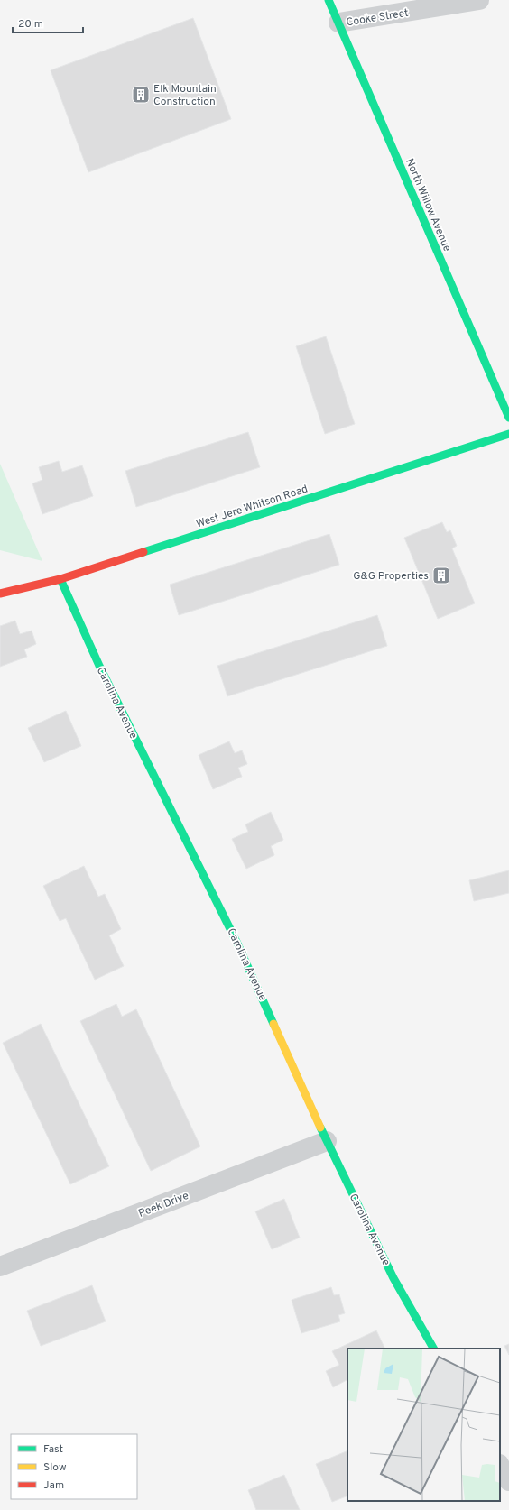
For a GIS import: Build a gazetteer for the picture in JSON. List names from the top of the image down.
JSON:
{
  "streets": {
    "street": [
      "Cooke Street",
      "North Willow Avenue",
      "West Jere Whitson Road",
      "Carolina Avenue",
      "Peek Drive"
    ]
  },
  "crossings": [
    ["Cooke Street", "North Willow Avenue"],
    ["West Jere Whitson Road", "Carolina Avenue"],
    ["Carolina Avenue", "Peek Drive"]
  ],
  "places": {
    "building": ["Elk Mountain Construction", "G&G Properties"]
  },
  "legend": ["Fast", "Slow", "Jam"],
  "scale_bar": "20 m"
}
